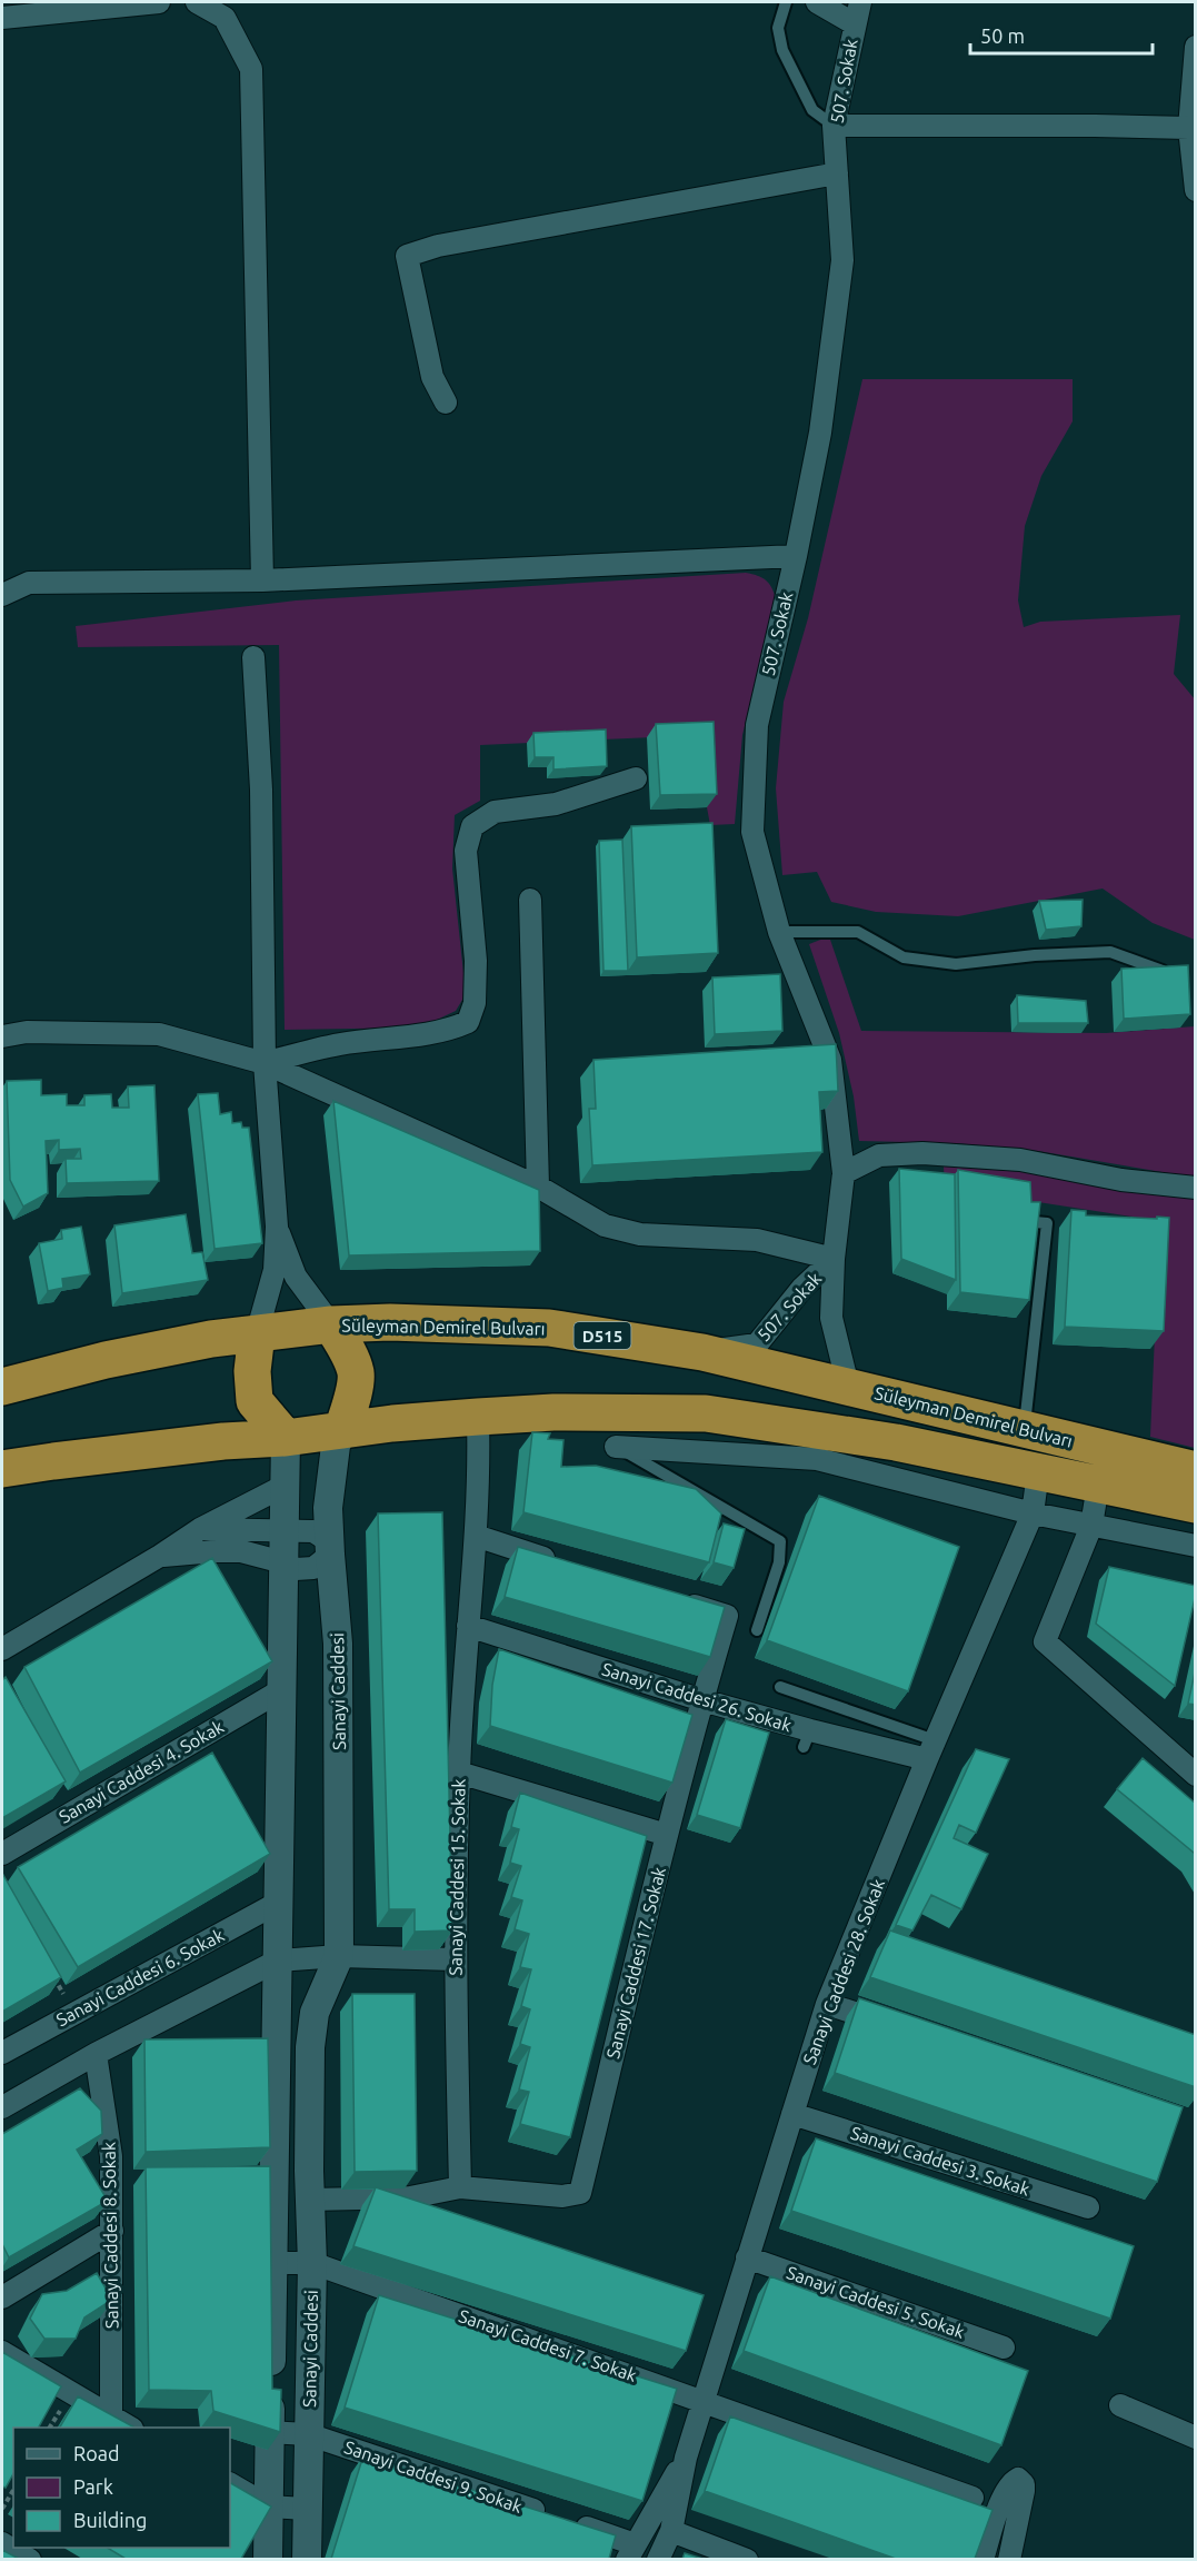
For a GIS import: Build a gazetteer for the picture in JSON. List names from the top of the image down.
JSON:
{
  "streets": {
    "highway": ["Süleyman Demirel Bulvarı", "D515"],
    "street": [
      "507. Sokak",
      "Sanayi Caddesi",
      "Sanayi Caddesi 26. Sokak",
      "Sanayi Caddesi 4. Sokak",
      "Sanayi Caddesi 15. Sokak",
      "Sanayi Caddesi 17. Sokak",
      "Sanayi Caddesi 28. Sokak",
      "Sanayi Caddesi 6. Sokak",
      "Sanayi Caddesi 3. Sokak",
      "Sanayi Caddesi 8. Sokak",
      "Sanayi Caddesi 5. Sokak",
      "Sanayi Caddesi 7. Sokak",
      "Sanayi Caddesi 9. Sokak"
    ]
  },
  "crossings": [
    ["507. Sokak", "Süleyman Demirel Bulvarı"],
    ["Süleyman Demirel Bulvarı", "Sanayi Caddesi"],
    ["Süleyman Demirel Bulvarı", "Sanayi Caddesi 15. Sokak"],
    ["Süleyman Demirel Bulvarı", "Sanayi Caddesi 28. Sokak"],
    ["Sanayi Caddesi", "Sanayi Caddesi 7. Sokak"],
    ["Sanayi Caddesi", "Sanayi Caddesi 9. Sokak"],
    ["Sanayi Caddesi 26. Sokak", "Sanayi Caddesi 15. Sokak"],
    ["Sanayi Caddesi 26. Sokak", "Sanayi Caddesi 17. Sokak"],
    ["Sanayi Caddesi 26. Sokak", "Sanayi Caddesi 28. Sokak"],
    ["Sanayi Caddesi 15. Sokak", "Sanayi Caddesi 17. Sokak"],
    ["Sanayi Caddesi 28. Sokak", "Sanayi Caddesi 3. Sokak"],
    ["Sanayi Caddesi 28. Sokak", "Sanayi Caddesi 5. Sokak"],
    ["Sanayi Caddesi 28. Sokak", "Sanayi Caddesi 7. Sokak"]
  ],
  "legend": ["Road", "Park", "Building"],
  "scale_bar": "50 m"
}
